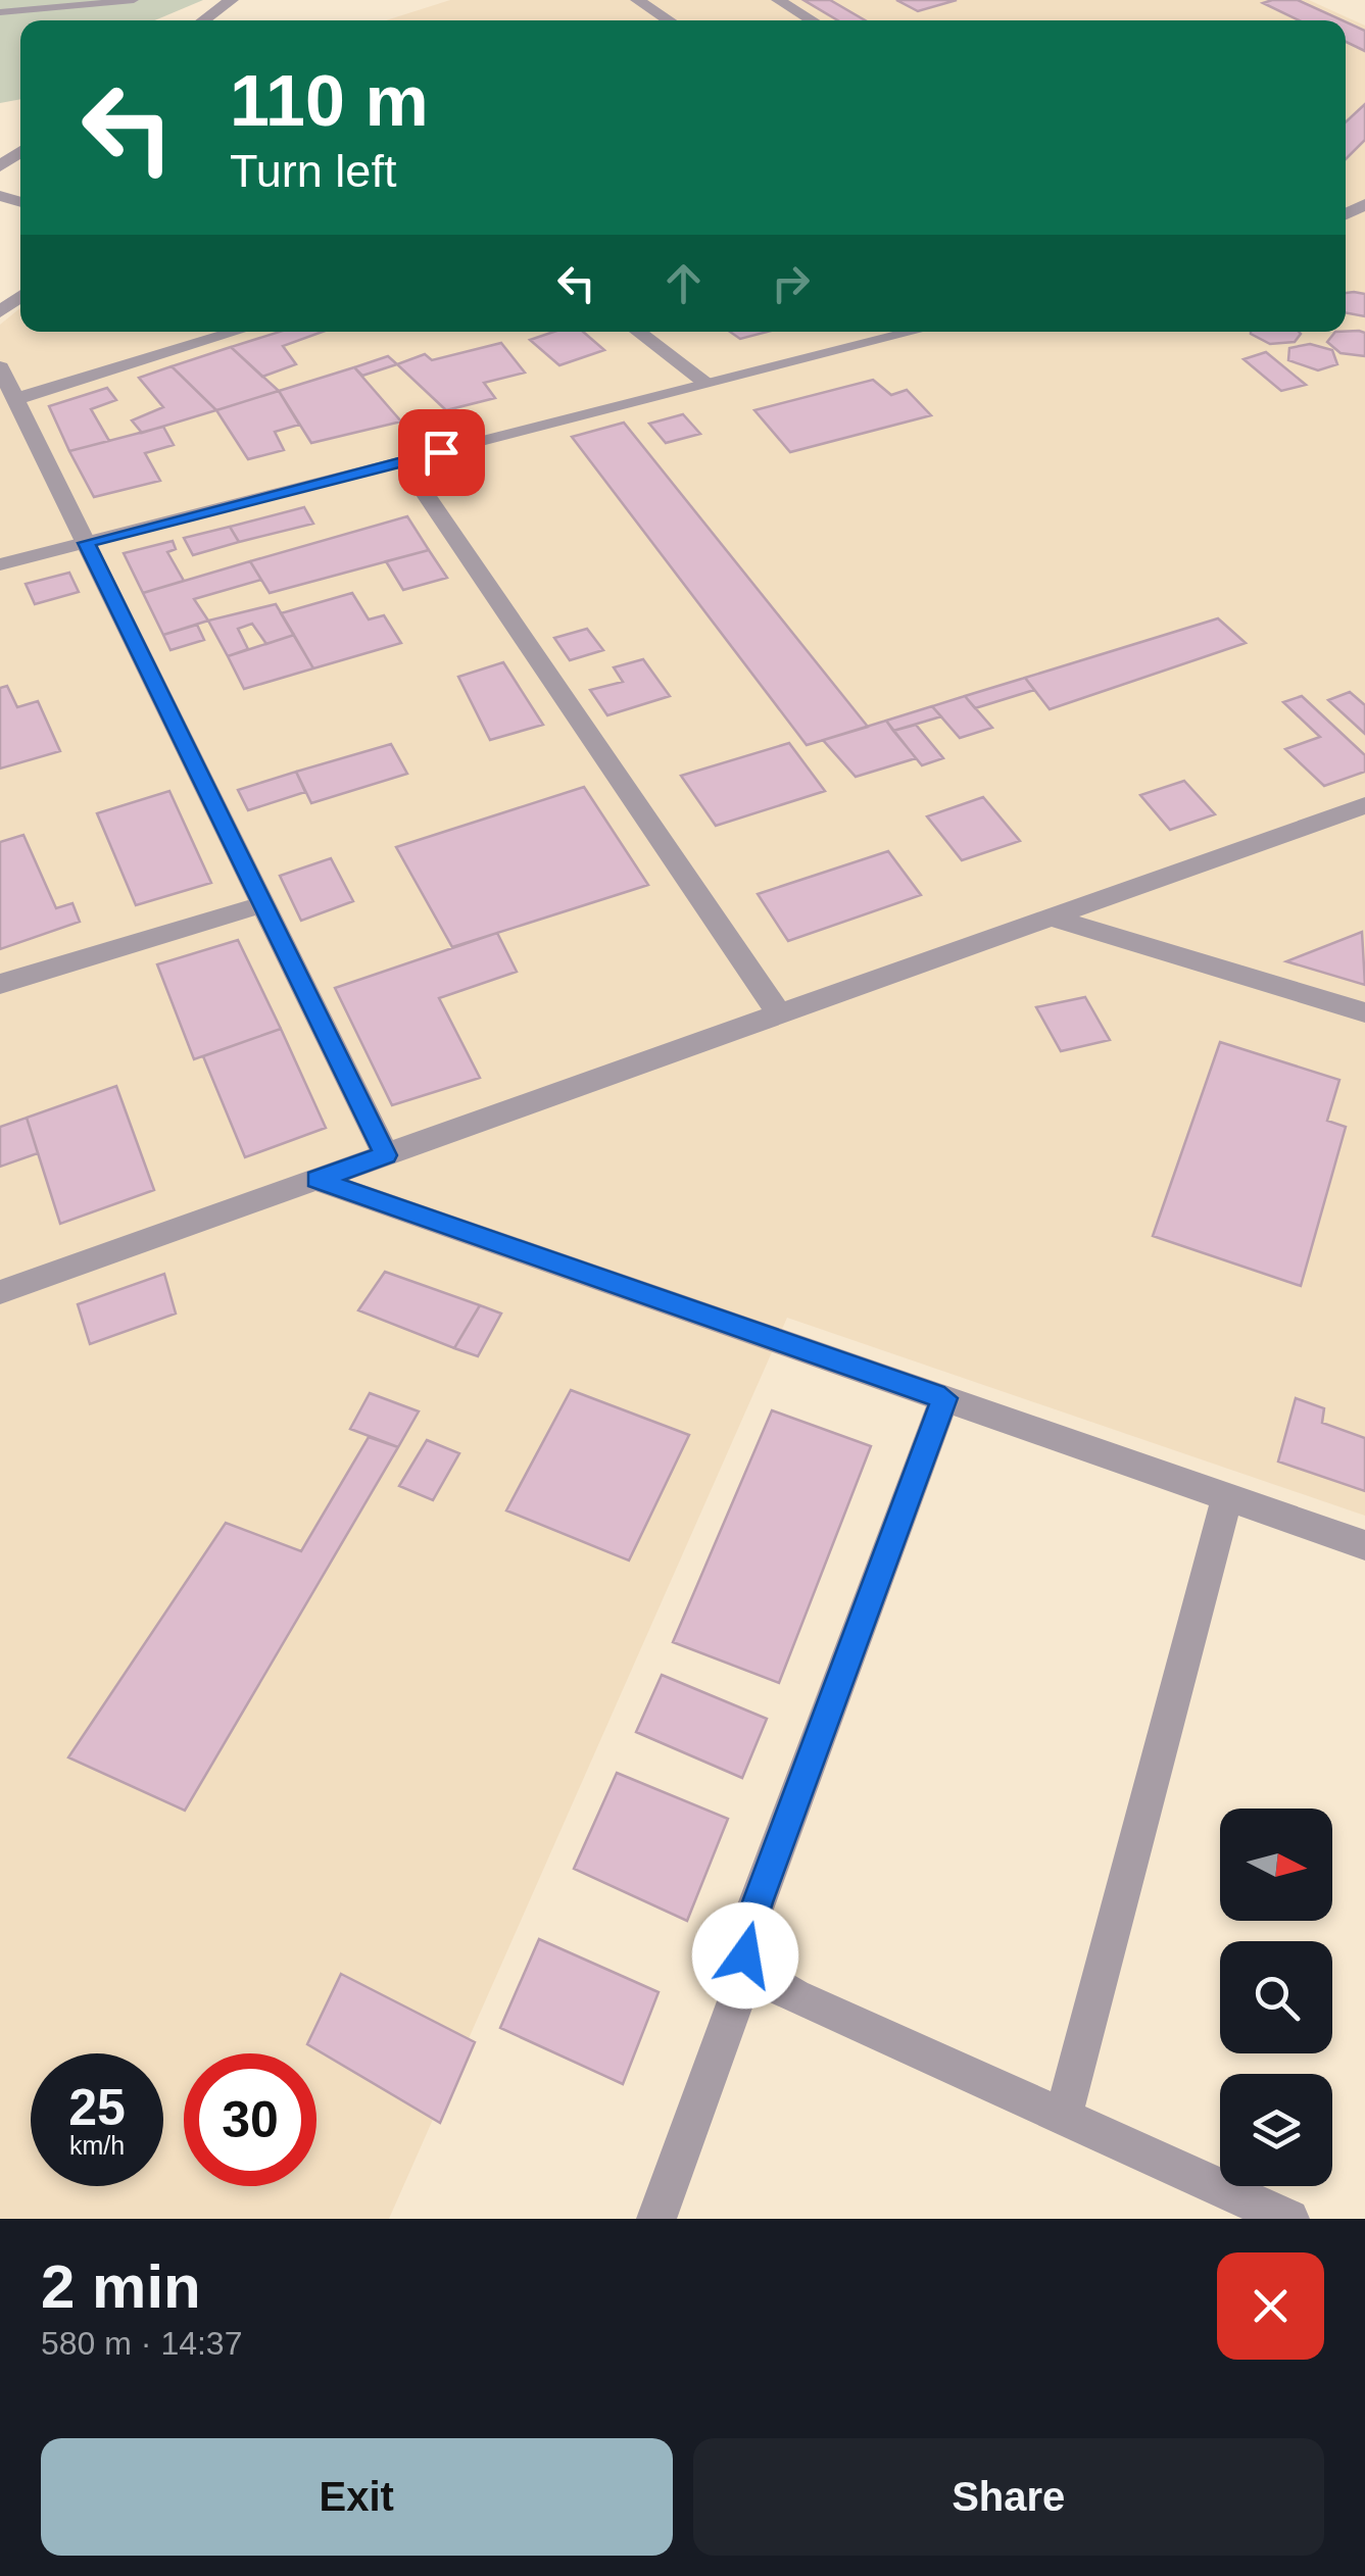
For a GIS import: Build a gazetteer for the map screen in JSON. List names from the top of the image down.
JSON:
{
  "north": "right",
  "page": {
    "turn": ["110 m", "Turn left"],
    "speed": "25 km/h",
    "limit": "30",
    "heading": ["2 min", "580 m · 14:37"],
    "buttons": ["Exit", "Share"]
  }
}
